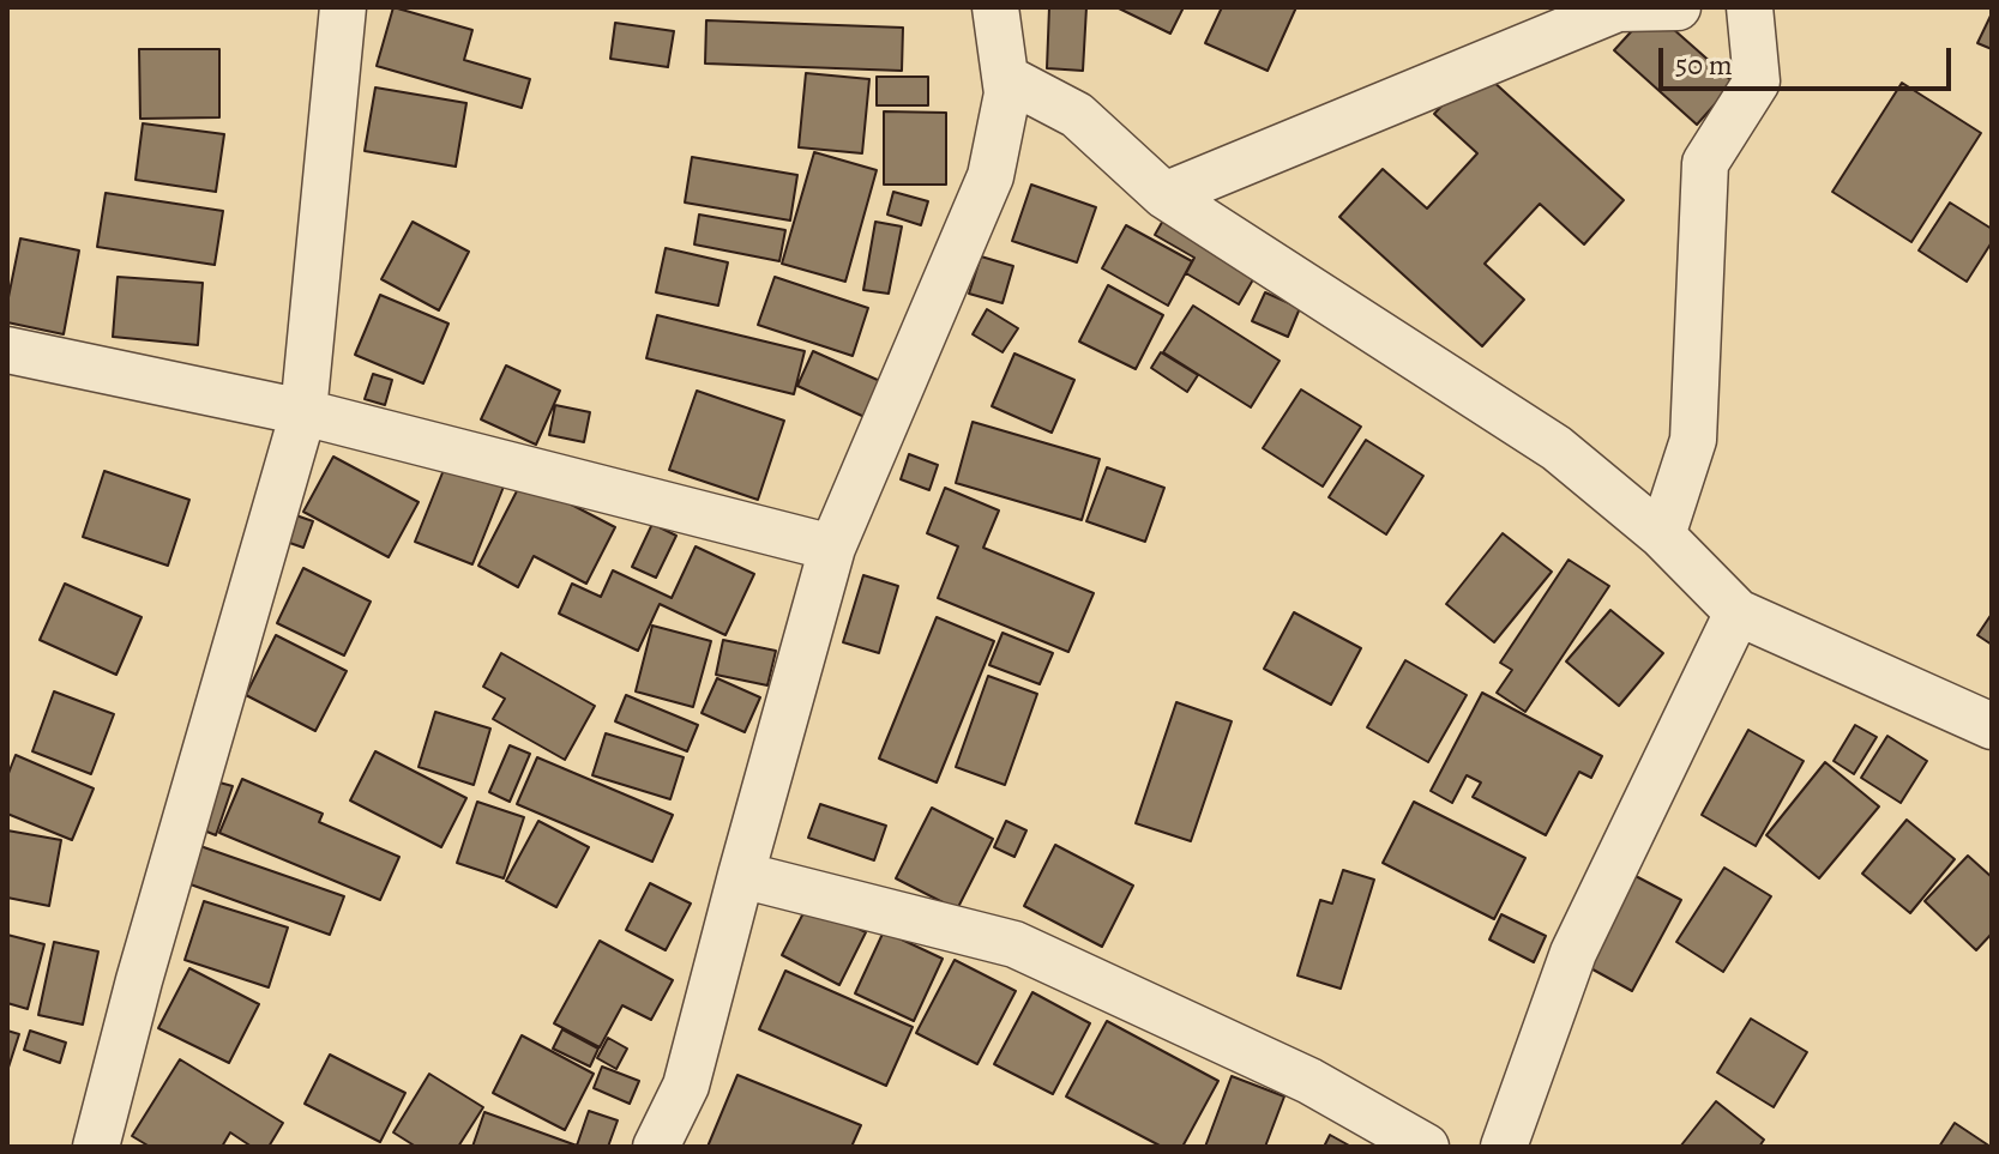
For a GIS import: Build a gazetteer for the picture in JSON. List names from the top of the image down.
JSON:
{
  "scale_bar": "50 m"
}
